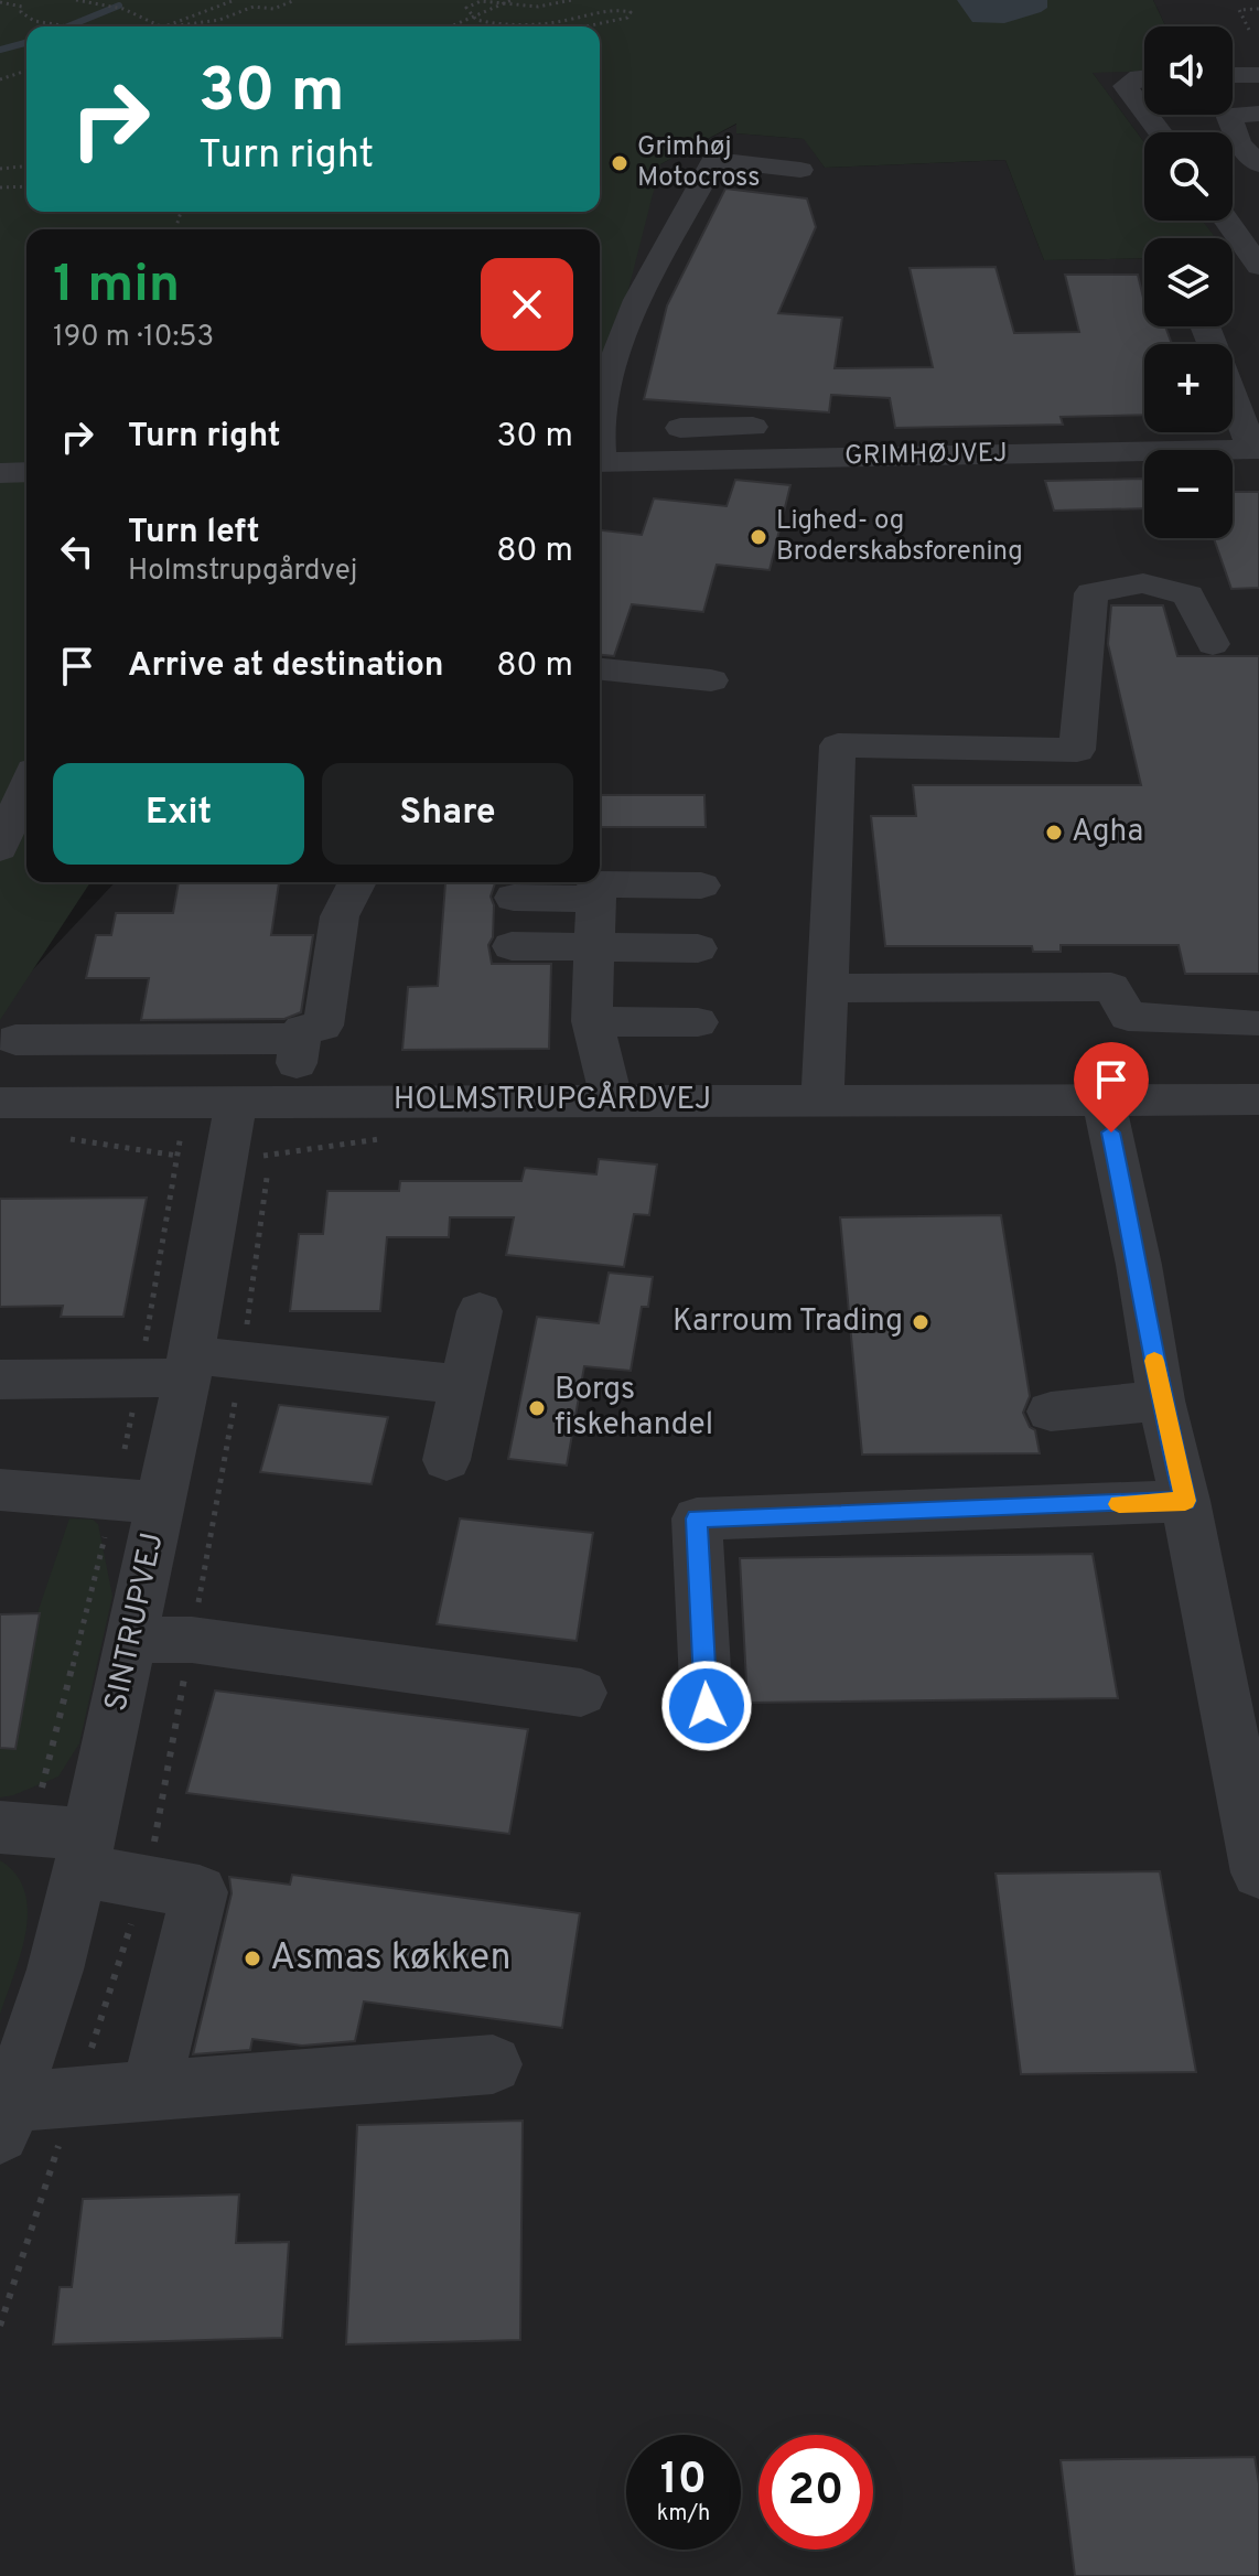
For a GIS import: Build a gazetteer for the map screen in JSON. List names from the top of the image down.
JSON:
{
  "streets": {
    "street": ["GRIMHØJVEJ", "HOLMSTRUPGÅRDVEJ", "SINTRUPVEJ"]
  },
  "crossings": [
    ["HOLMSTRUPGÅRDVEJ", "SINTRUPVEJ"]
  ],
  "places": [
    "Grimhøj Motocross",
    "Lighed- og Broderskabsforening",
    "Agha",
    "Karroum Trading",
    "Borgs fiskehandel",
    "Asmas køkken"
  ],
  "page": {
    "map_buttons": ["+", "−"],
    "turn": ["30 m", "Turn right"],
    "heading": ["1 min", "190 m · 10:53"],
    "list": [
      {
        "name": "Turn right",
        "value": "30 m"
      },
      {
        "name": "Turn left",
        "note": "Holmstrupgårdvej",
        "value": "80 m"
      },
      {
        "name": "Arrive at destination",
        "value": "80 m"
      }
    ],
    "buttons": ["Exit", "Share"],
    "speed": "10 km/h",
    "limit": "20"
  }
}
